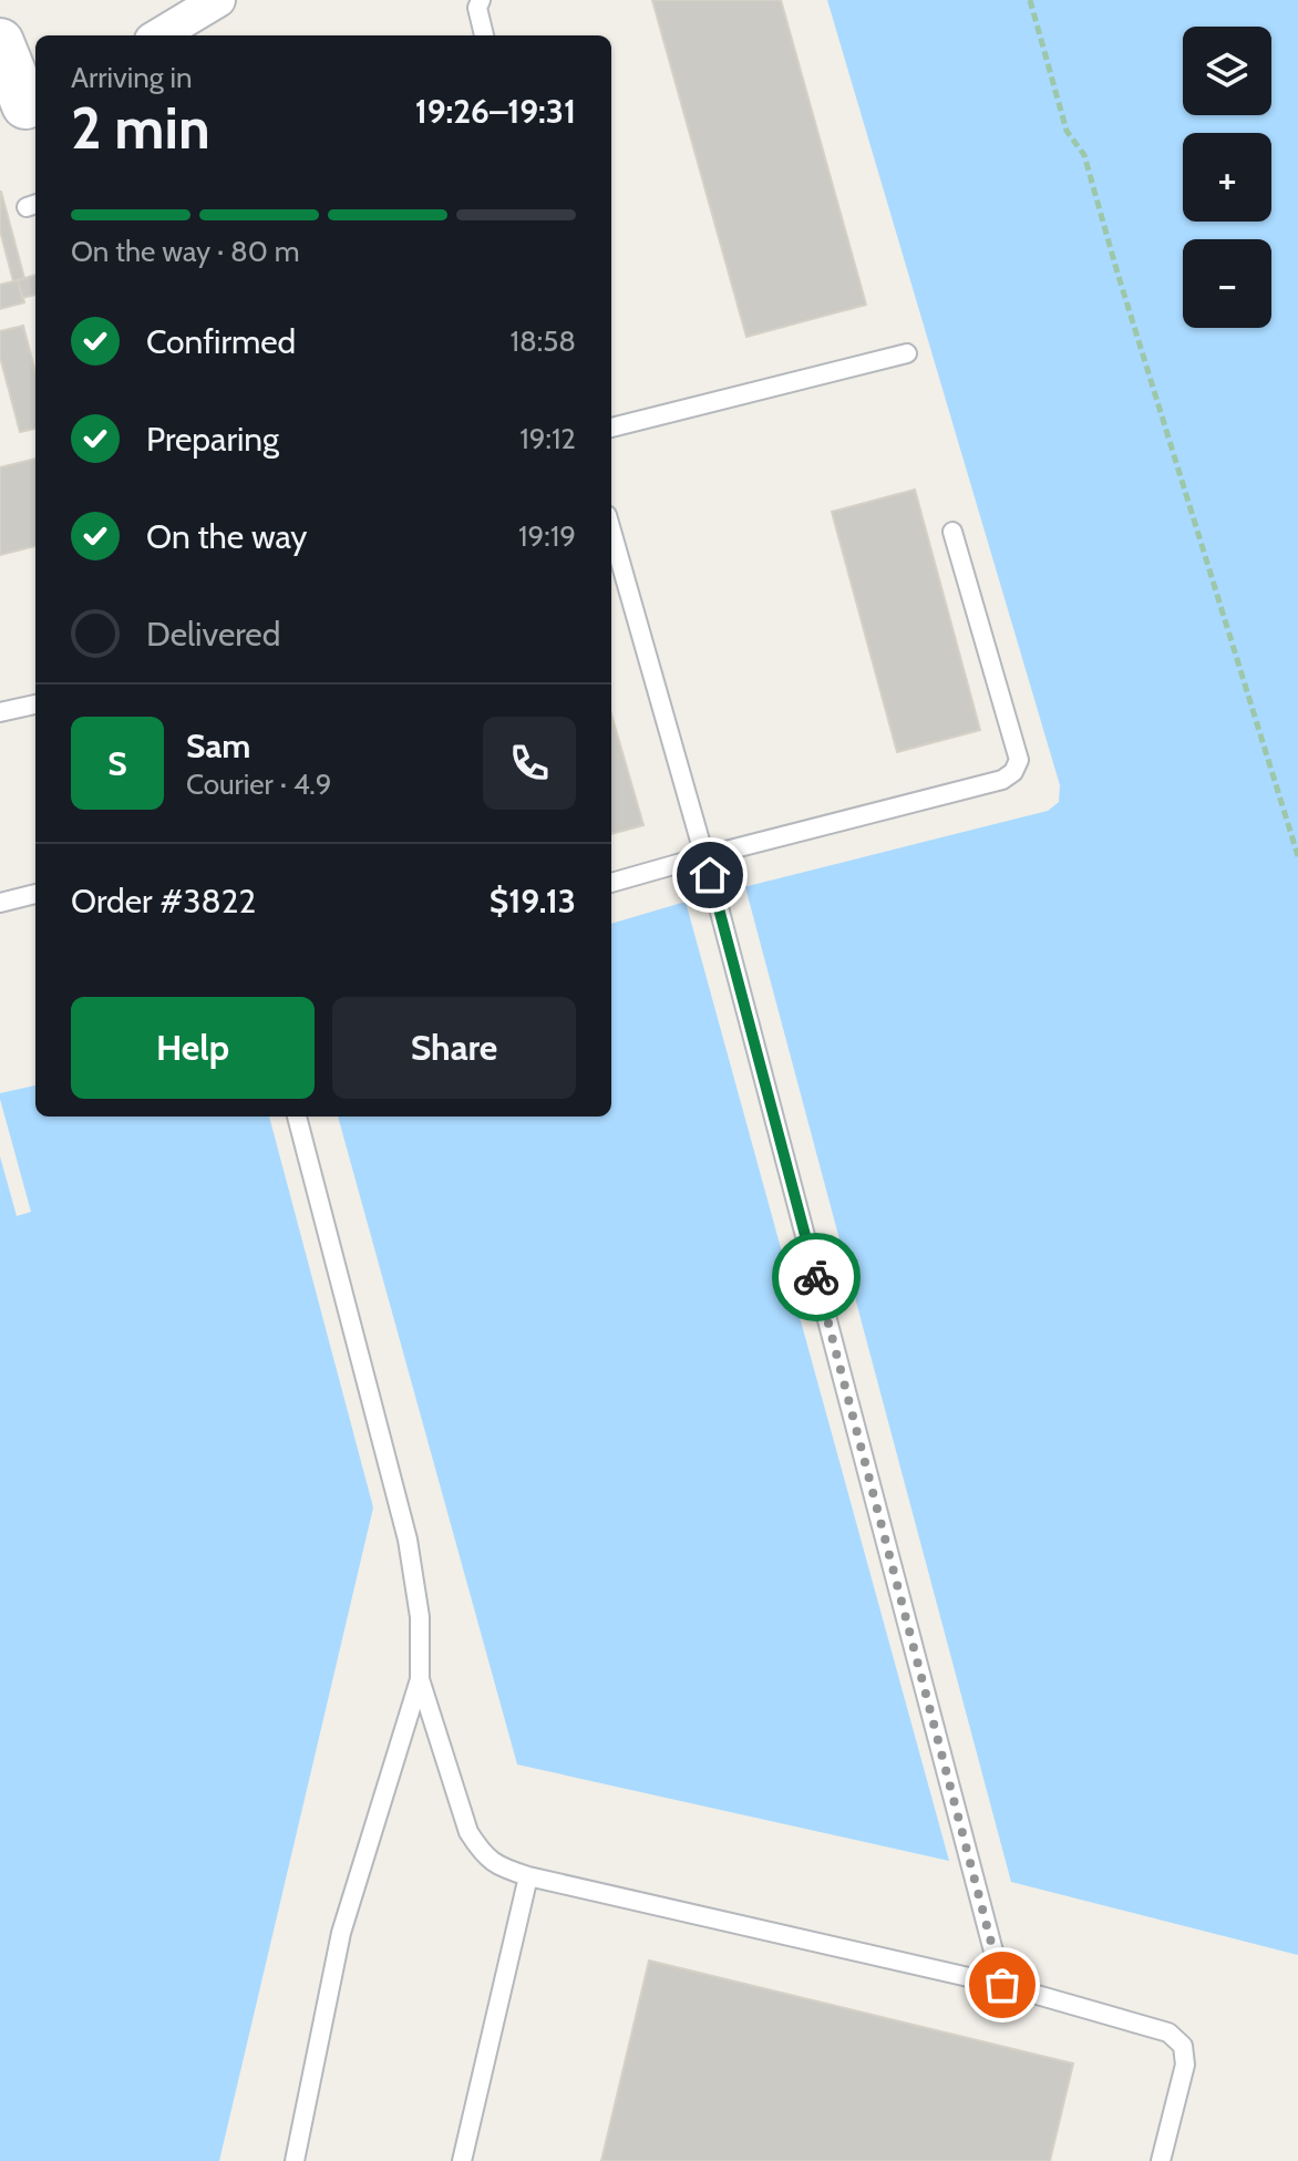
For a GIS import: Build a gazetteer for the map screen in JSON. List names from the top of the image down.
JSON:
{
  "page": {
    "map_buttons": ["+", "−"],
    "heading": ["2 min", "Arriving in", "19:26–19:31"],
    "panel": [
      "Sam",
      "Courier · 4.9",
      "Order #3822",
      "$19.13"
    ],
    "bar": "On the way · 80 m",
    "list": [
      ["Confirmed", "18:58"],
      ["Preparing", "19:12"],
      ["On the way", "19:19"],
      "Delivered"
    ],
    "round": "S",
    "buttons": ["Help", "Share"]
  }
}
